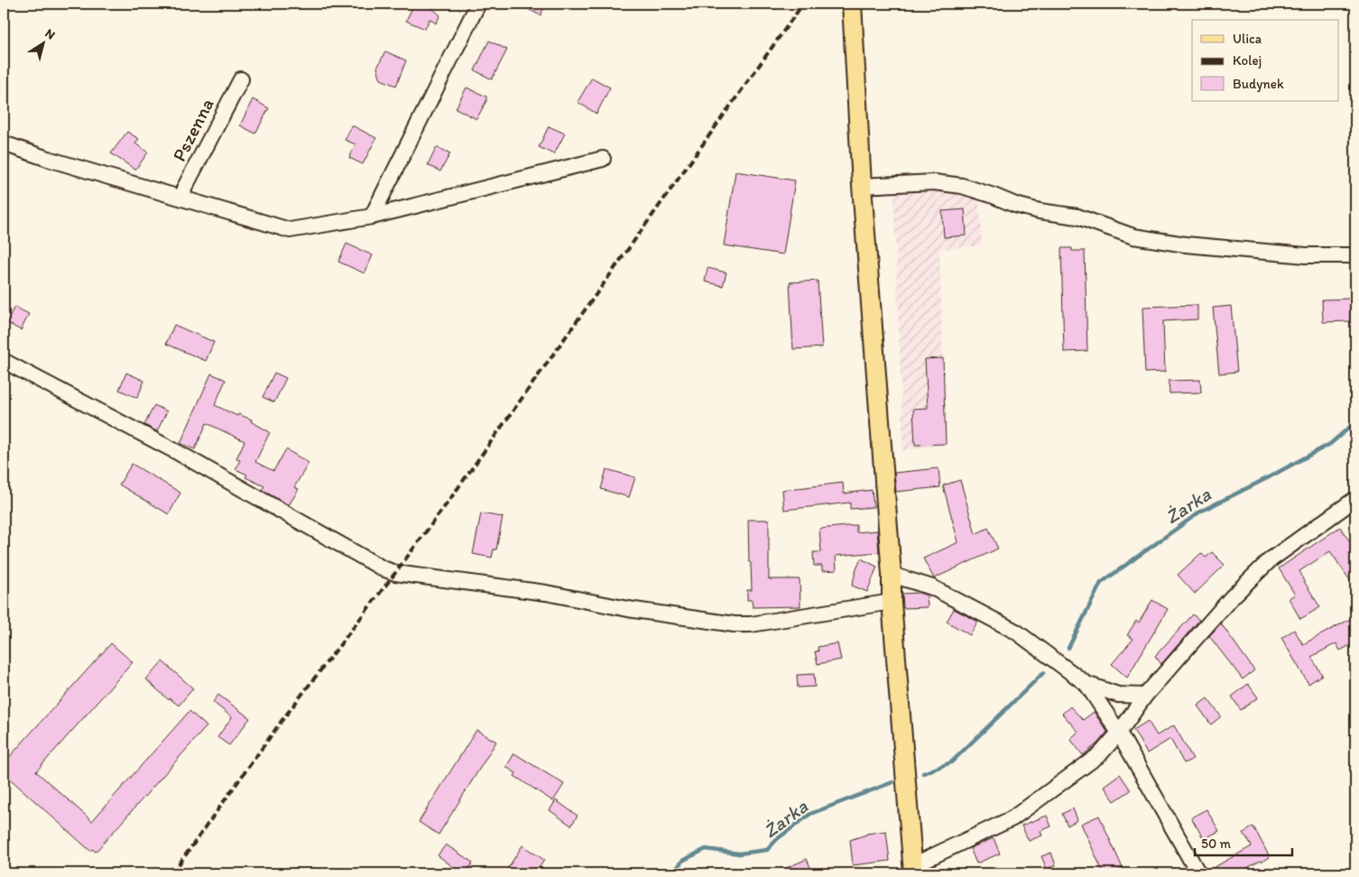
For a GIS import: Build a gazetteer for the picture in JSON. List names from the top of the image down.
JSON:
{
  "streets": {
    "street": ["Pszenna"]
  },
  "water": ["Żarka"],
  "legend": ["Ulica", "Kolej", "Budynek"],
  "scale_bar": "50 m",
  "north": "top right"
}
